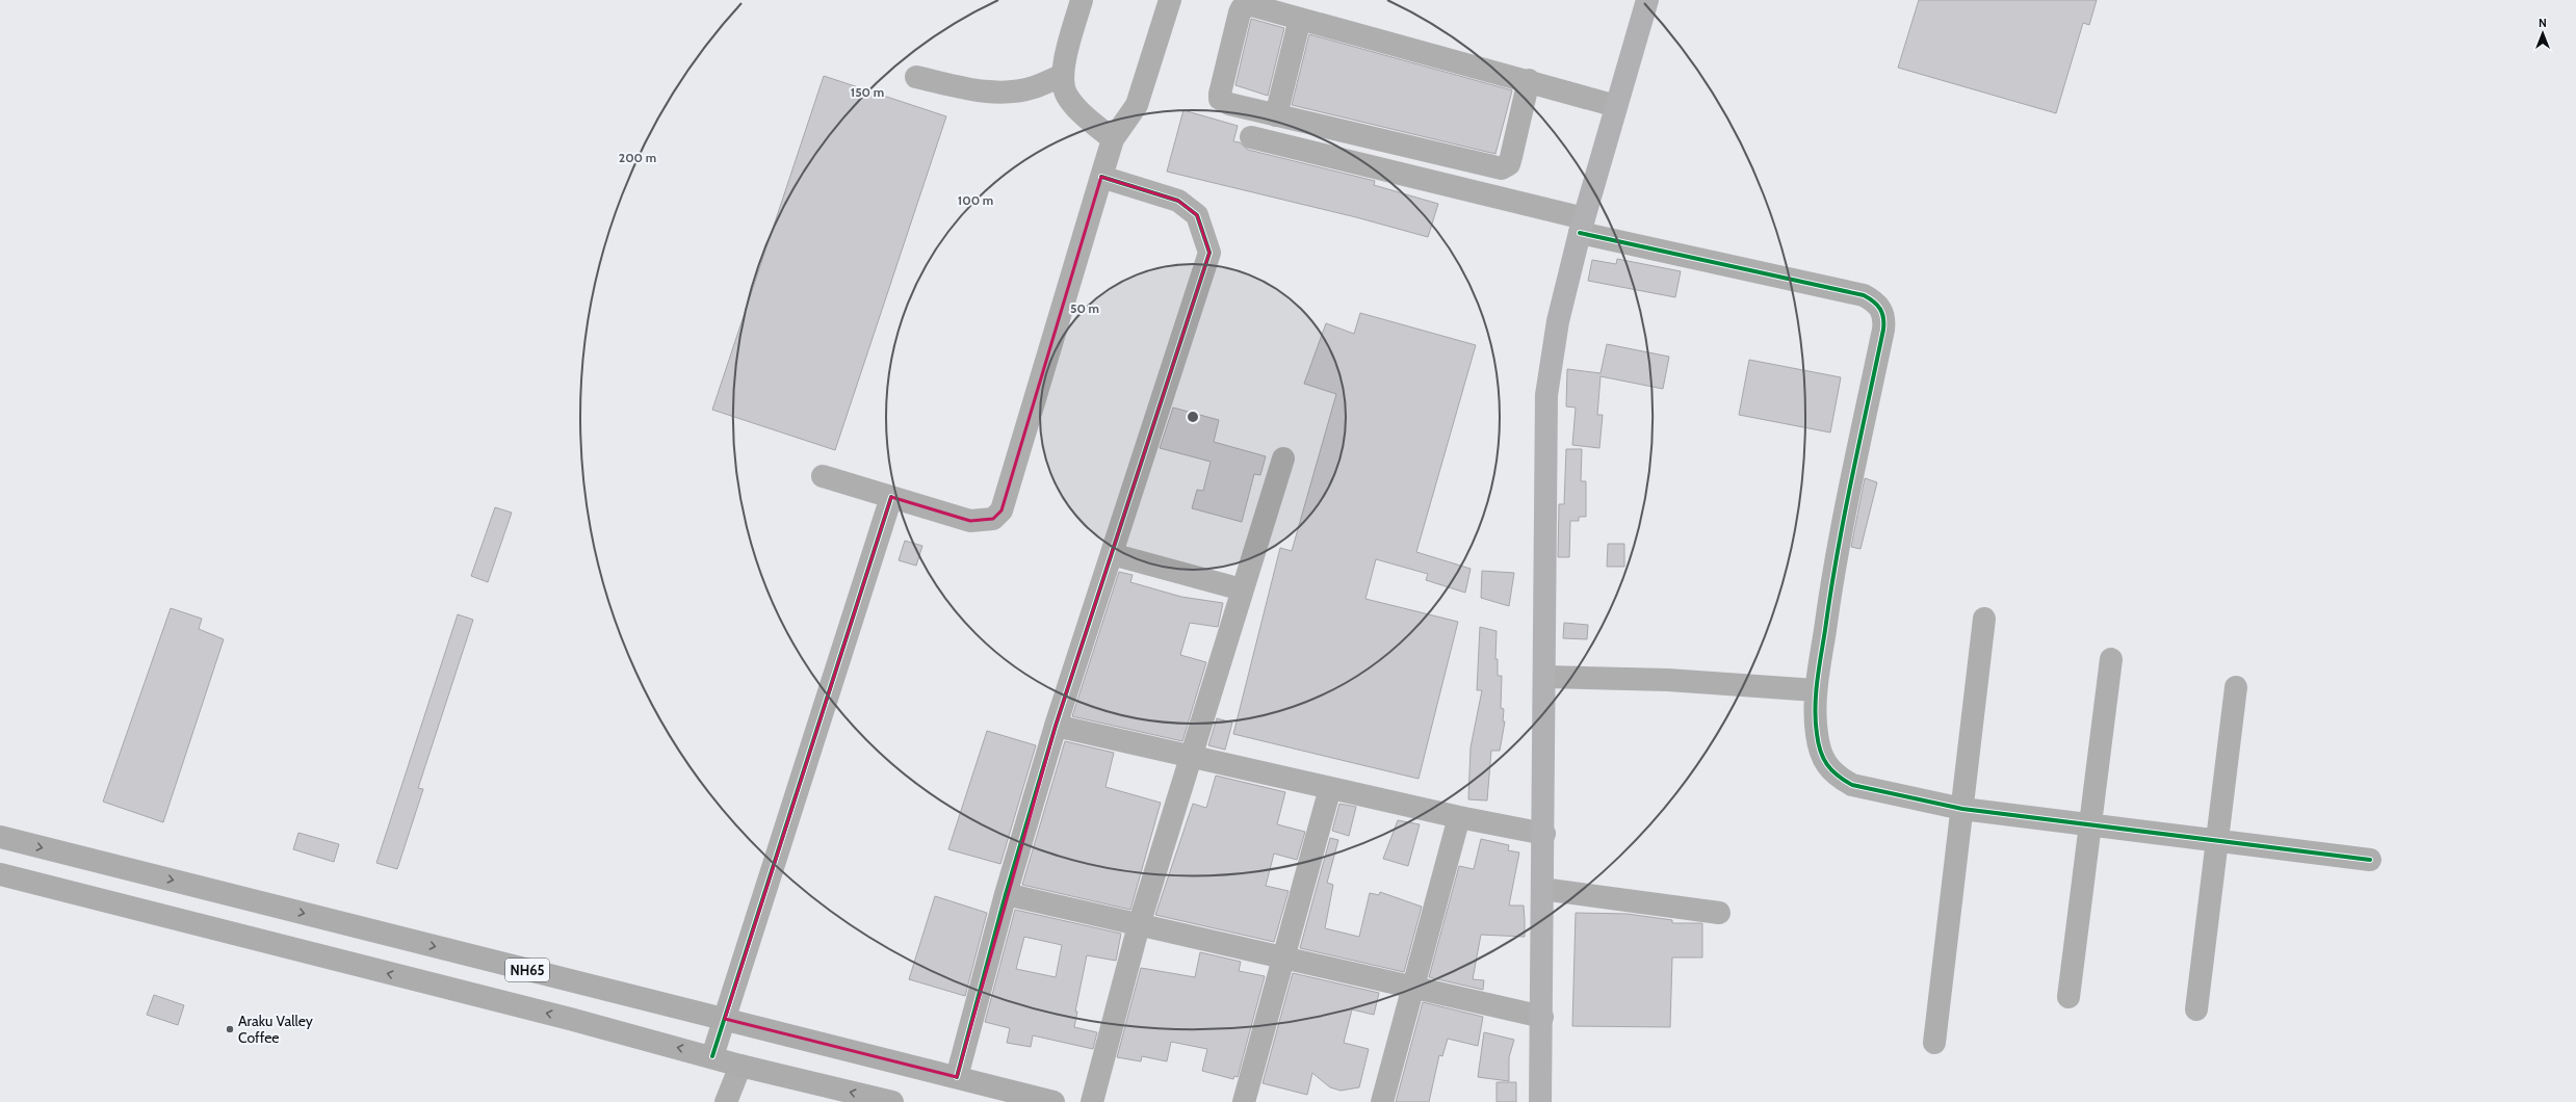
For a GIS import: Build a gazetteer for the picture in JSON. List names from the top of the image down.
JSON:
{
  "streets": {
    "highway": ["NH65"]
  },
  "places": ["Araku Valley Coffee"],
  "north": "top",
  "rings": [
    "150 m",
    "200 m",
    "100 m",
    "50 m"
  ]
}
